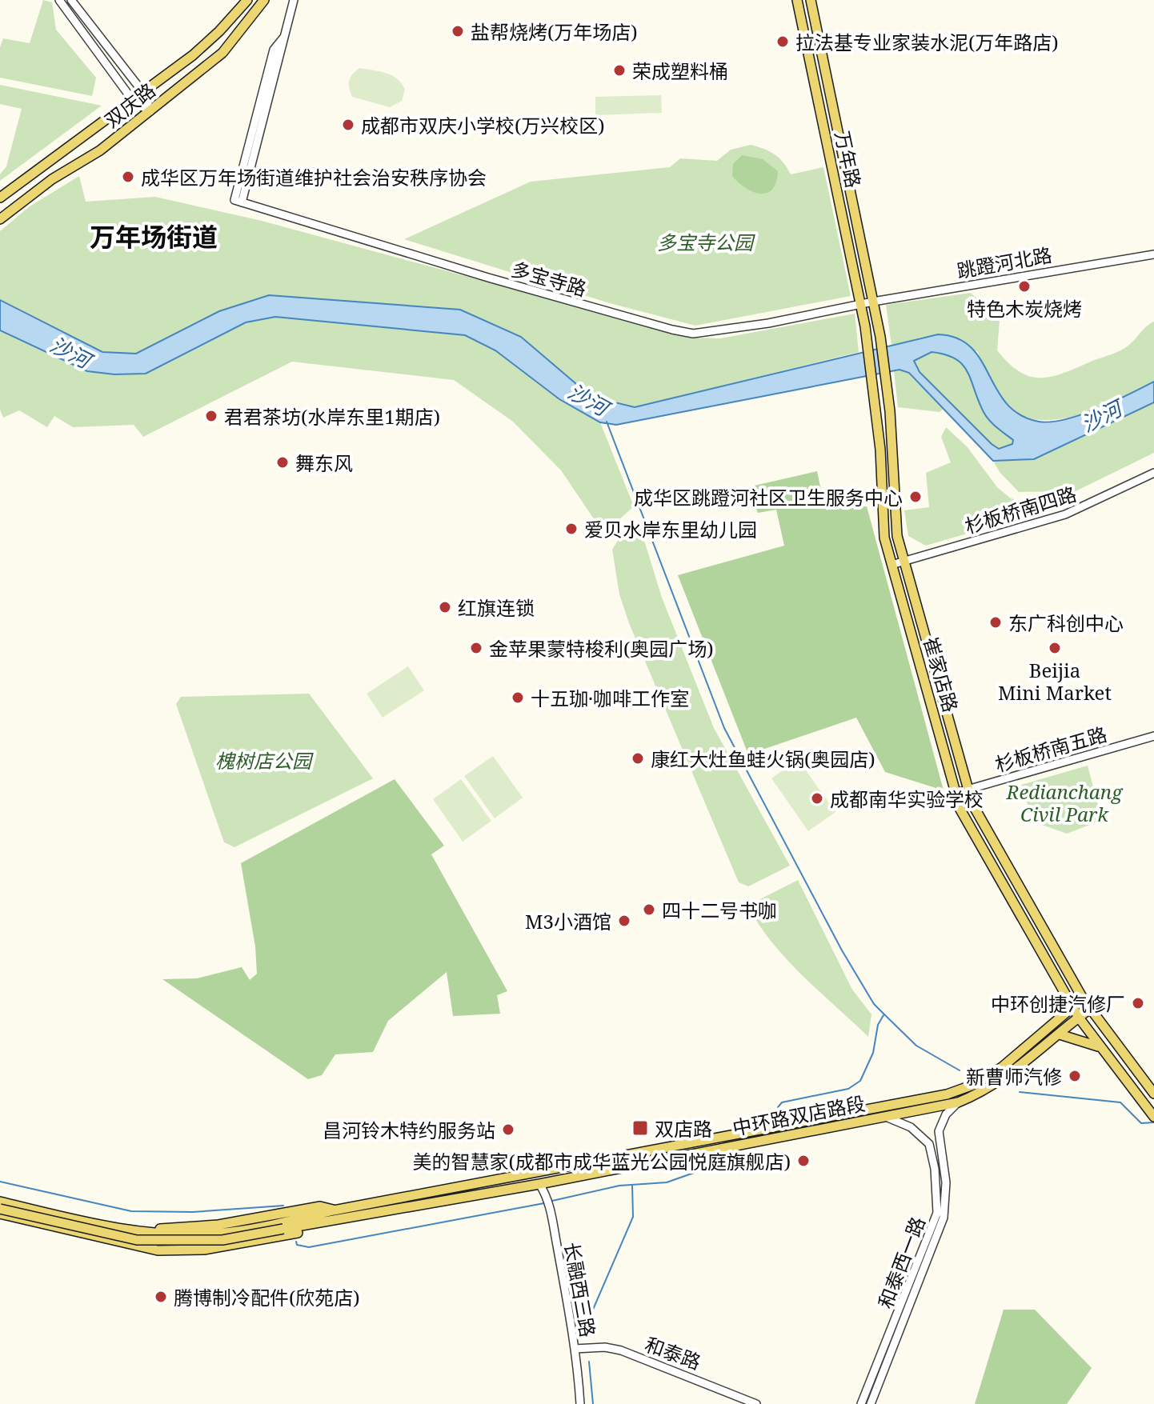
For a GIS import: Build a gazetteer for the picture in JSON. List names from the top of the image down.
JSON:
{
  "streets": {
    "main road": [
      "双庆路",
      "万年路",
      "崔家店路",
      "中环路双店路段"
    ],
    "street": [
      "跳蹬河北路",
      "多宝寺路",
      "杉板桥南四路",
      "杉板桥南五路",
      "和泰西一路",
      "长融西三路",
      "和泰路"
    ]
  },
  "crossings": [
    ["万年路", "跳蹬河北路"],
    ["万年路", "多宝寺路"],
    ["万年路", "崔家店路"],
    ["跳蹬河北路", "多宝寺路"],
    ["杉板桥南四路", "崔家店路"],
    ["崔家店路", "杉板桥南五路"],
    ["崔家店路", "中环路双店路段"],
    ["中环路双店路段", "和泰西一路"],
    ["中环路双店路段", "长融西三路"],
    ["长融西三路", "和泰路"]
  ],
  "districts": ["万年场街道"],
  "water": ["沙河"],
  "parks": ["多宝寺公园", "槐树店公园", "Redianchang Civil Park"],
  "places": {
    "other": [
      "盐帮烧烤(万年场店)",
      "拉法基专业家装水泥(万年路店)",
      "荣成塑料桶",
      "成都市双庆小学校(万兴校区)",
      "成华区万年场街道维护社会治安秩序协会",
      "特色木炭烧烤",
      "君君茶坊(水岸东里1期店)",
      "舞东风",
      "成华区跳蹬河社区卫生服务中心",
      "爱贝水岸东里幼儿园",
      "红旗连锁",
      "东广科创中心",
      "金苹果蒙特梭利(奥园广场)",
      "Beijia Mini Market",
      "十五珈·咖啡工作室",
      "康红大灶鱼蛙火锅(奥园店)",
      "成都南华实验学校",
      "四十二号书咖",
      "M3小酒馆",
      "中环创捷汽修厂",
      "新曹师汽修",
      "昌河铃木特约服务站",
      "美的智慧家(成都市成华蓝光公园悦庭旗舰店)",
      "腾博制冷配件(欣苑店)"
    ],
    "transit": ["双店路"]
  }
}
